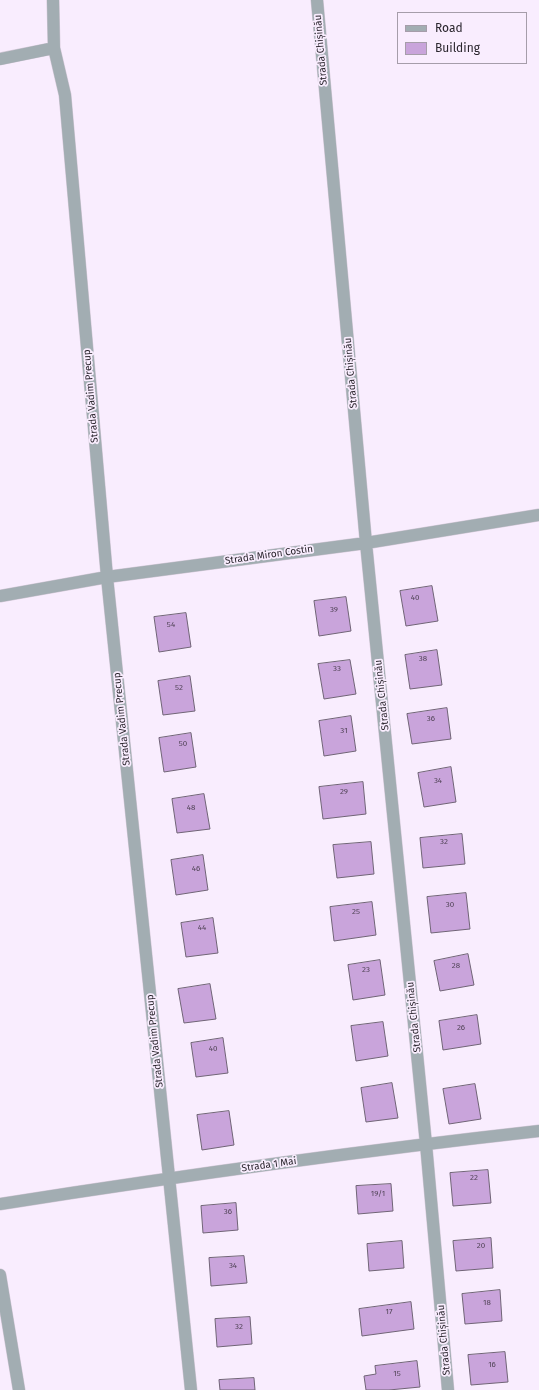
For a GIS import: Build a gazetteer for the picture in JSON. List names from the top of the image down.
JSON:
{
  "streets": {
    "street": [
      "Strada Chișinău",
      "Strada Vadim Precup",
      "Strada Miron Costin",
      "Strada 1 Mai"
    ]
  },
  "crossings": [
    ["Strada Chișinău", "Strada Miron Costin"],
    ["Strada Chișinău", "Strada 1 Mai"],
    ["Strada Vadim Precup", "Strada Miron Costin"],
    ["Strada Vadim Precup", "Strada 1 Mai"]
  ],
  "house_numbers": [
    "40",
    "39",
    "54",
    "38",
    "33",
    "52",
    "36",
    "31",
    "50",
    "34",
    "29",
    "48",
    "32",
    "46",
    "30",
    "25",
    "44",
    "28",
    "23",
    "26",
    "40",
    "22",
    "19/1",
    "36",
    "20",
    "34",
    "18",
    "17",
    "32",
    "16",
    "15"
  ],
  "legend": ["Road", "Building"]
}
